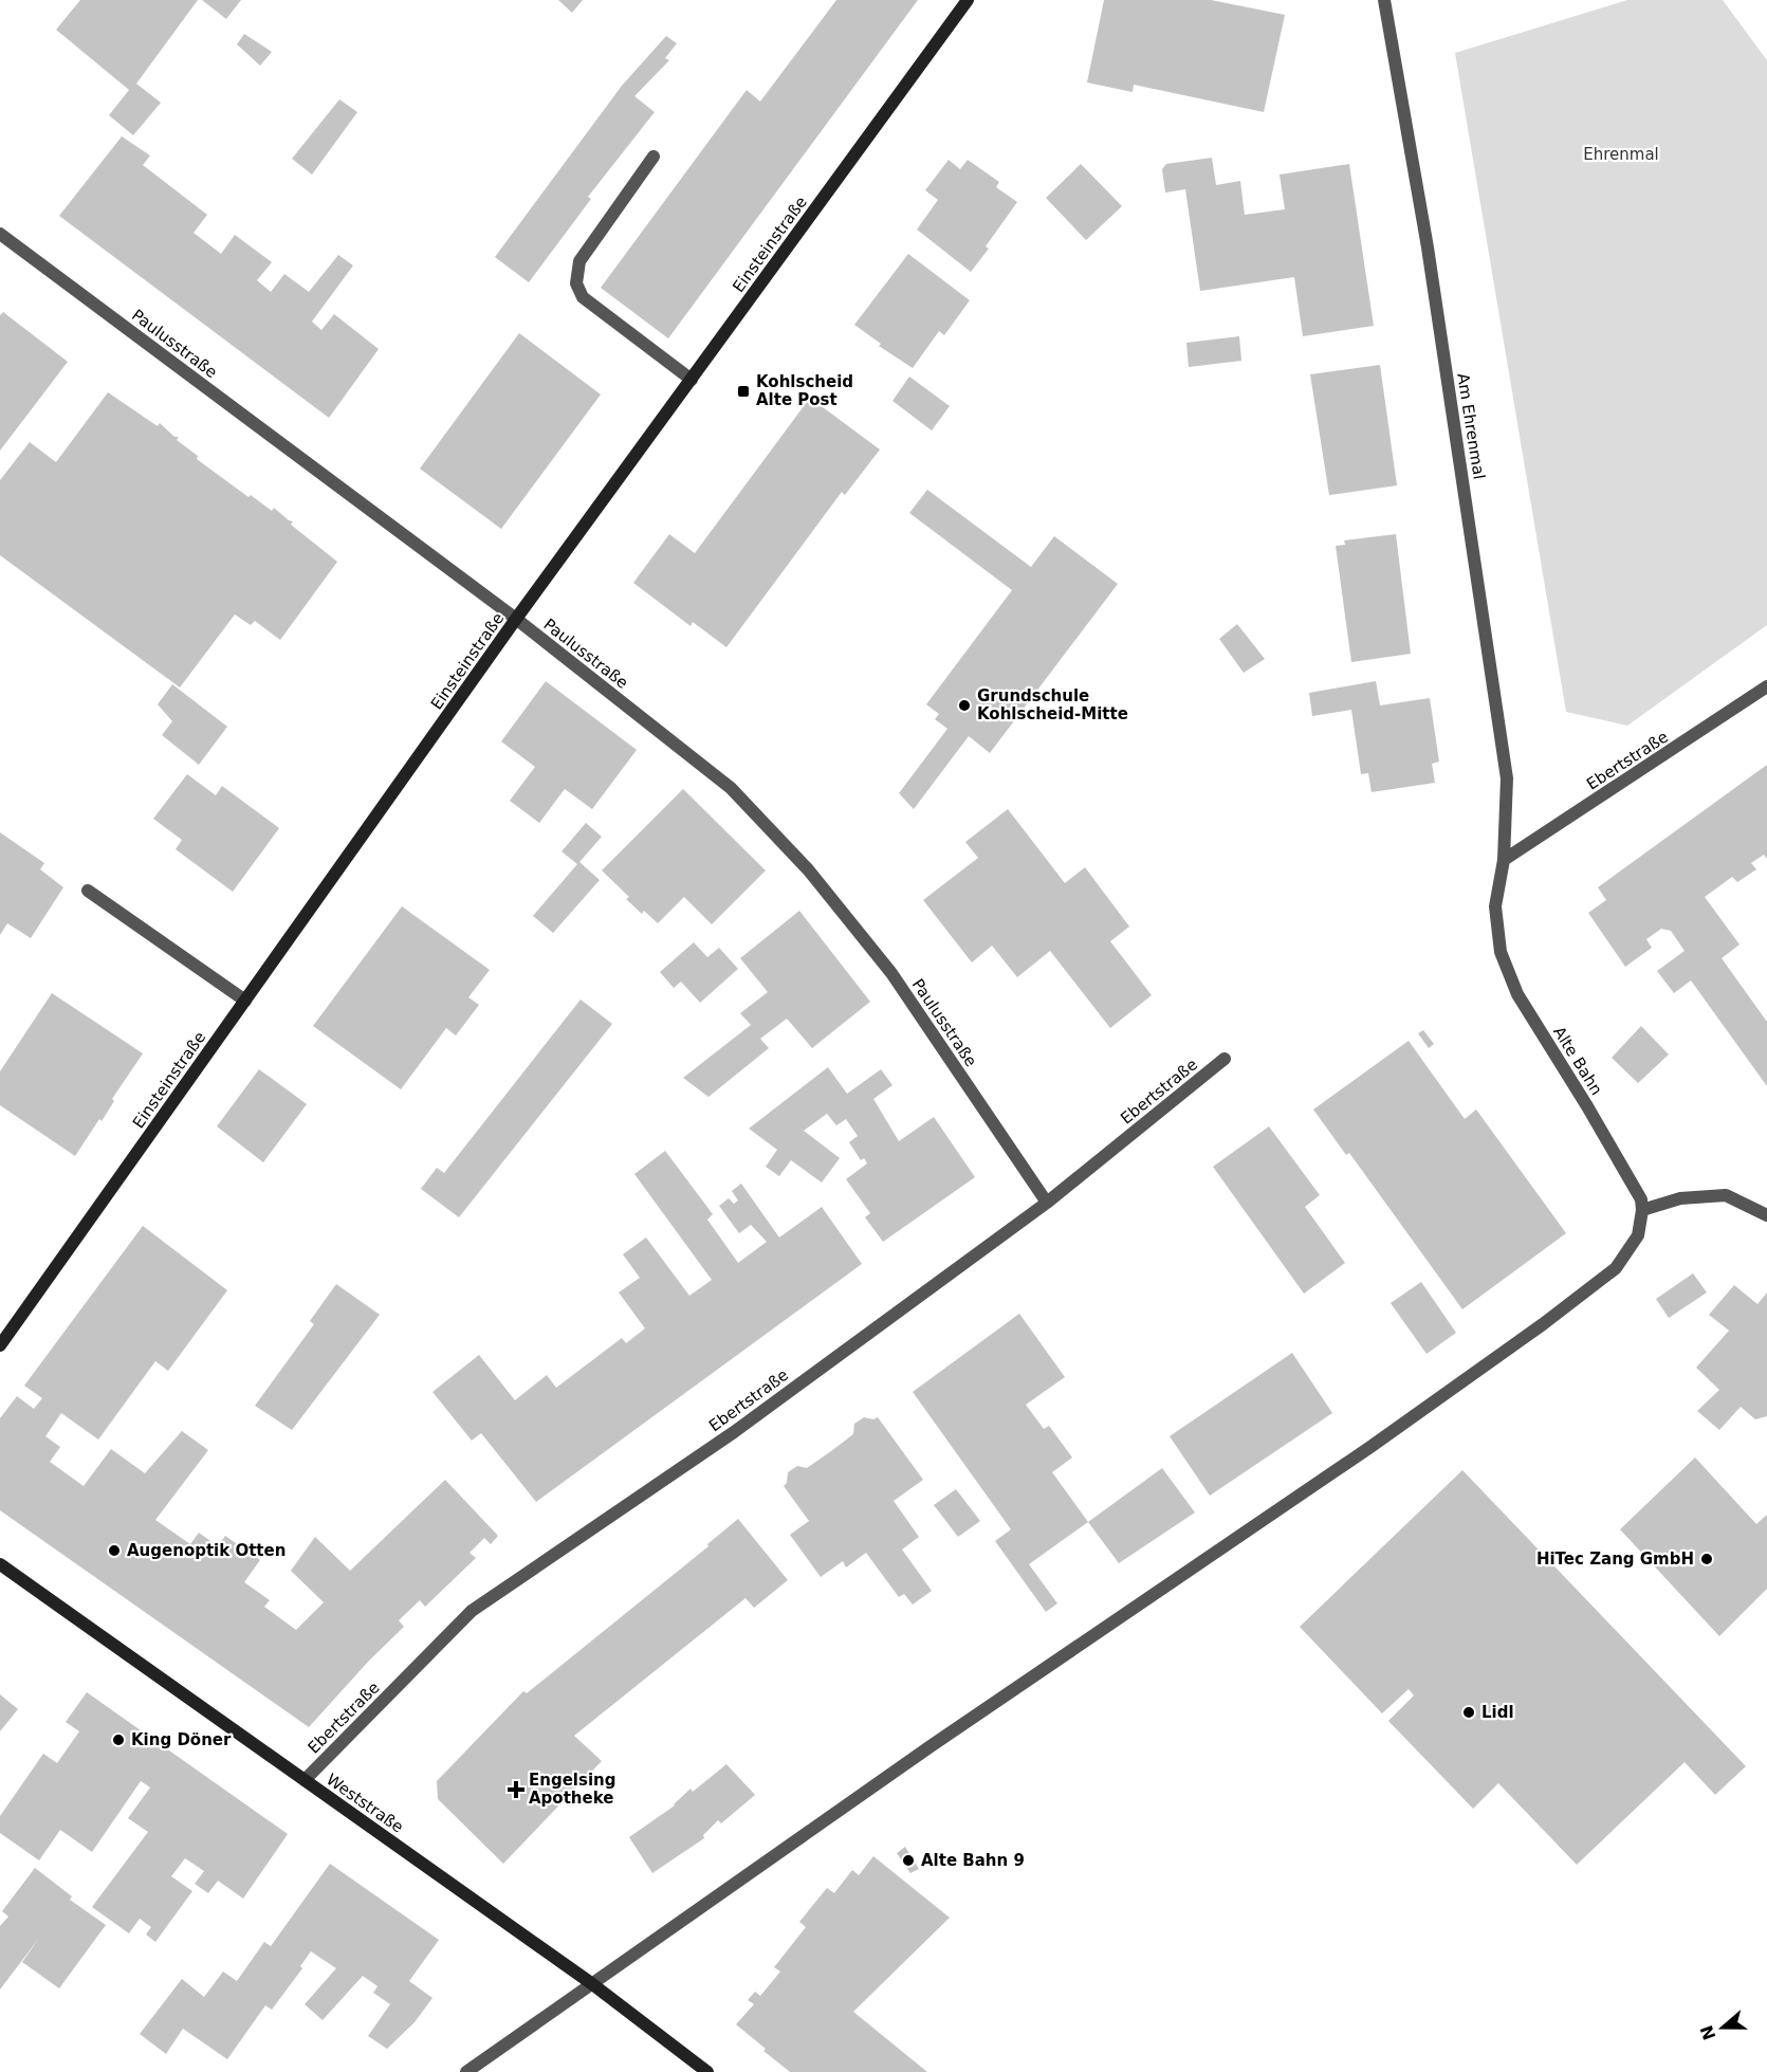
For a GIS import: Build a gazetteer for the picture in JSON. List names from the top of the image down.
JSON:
{
  "streets": {
    "main road": ["Einsteinstraße", "Weststraße"],
    "street": [
      "Paulusstraße",
      "Am Ehrenmal",
      "Ebertstraße",
      "Alte Bahn"
    ]
  },
  "crossings": [
    ["Einsteinstraße", "Paulusstraße"],
    ["Paulusstraße", "Ebertstraße"],
    ["Am Ehrenmal", "Ebertstraße"],
    ["Am Ehrenmal", "Alte Bahn"],
    ["Ebertstraße", "Alte Bahn"],
    ["Ebertstraße", "Weststraße"]
  ],
  "parks": ["Ehrenmal"],
  "places": {
    "transit": ["Kohlscheid Alte Post"],
    "other": [
      "Grundschule Kohlscheid-Mitte",
      "Augenoptik Otten",
      "HiTec Zang GmbH",
      "Lidl",
      "King Döner",
      "Alte Bahn 9"
    ],
    "health": ["Engelsing Apotheke"]
  },
  "north": "left"
}
